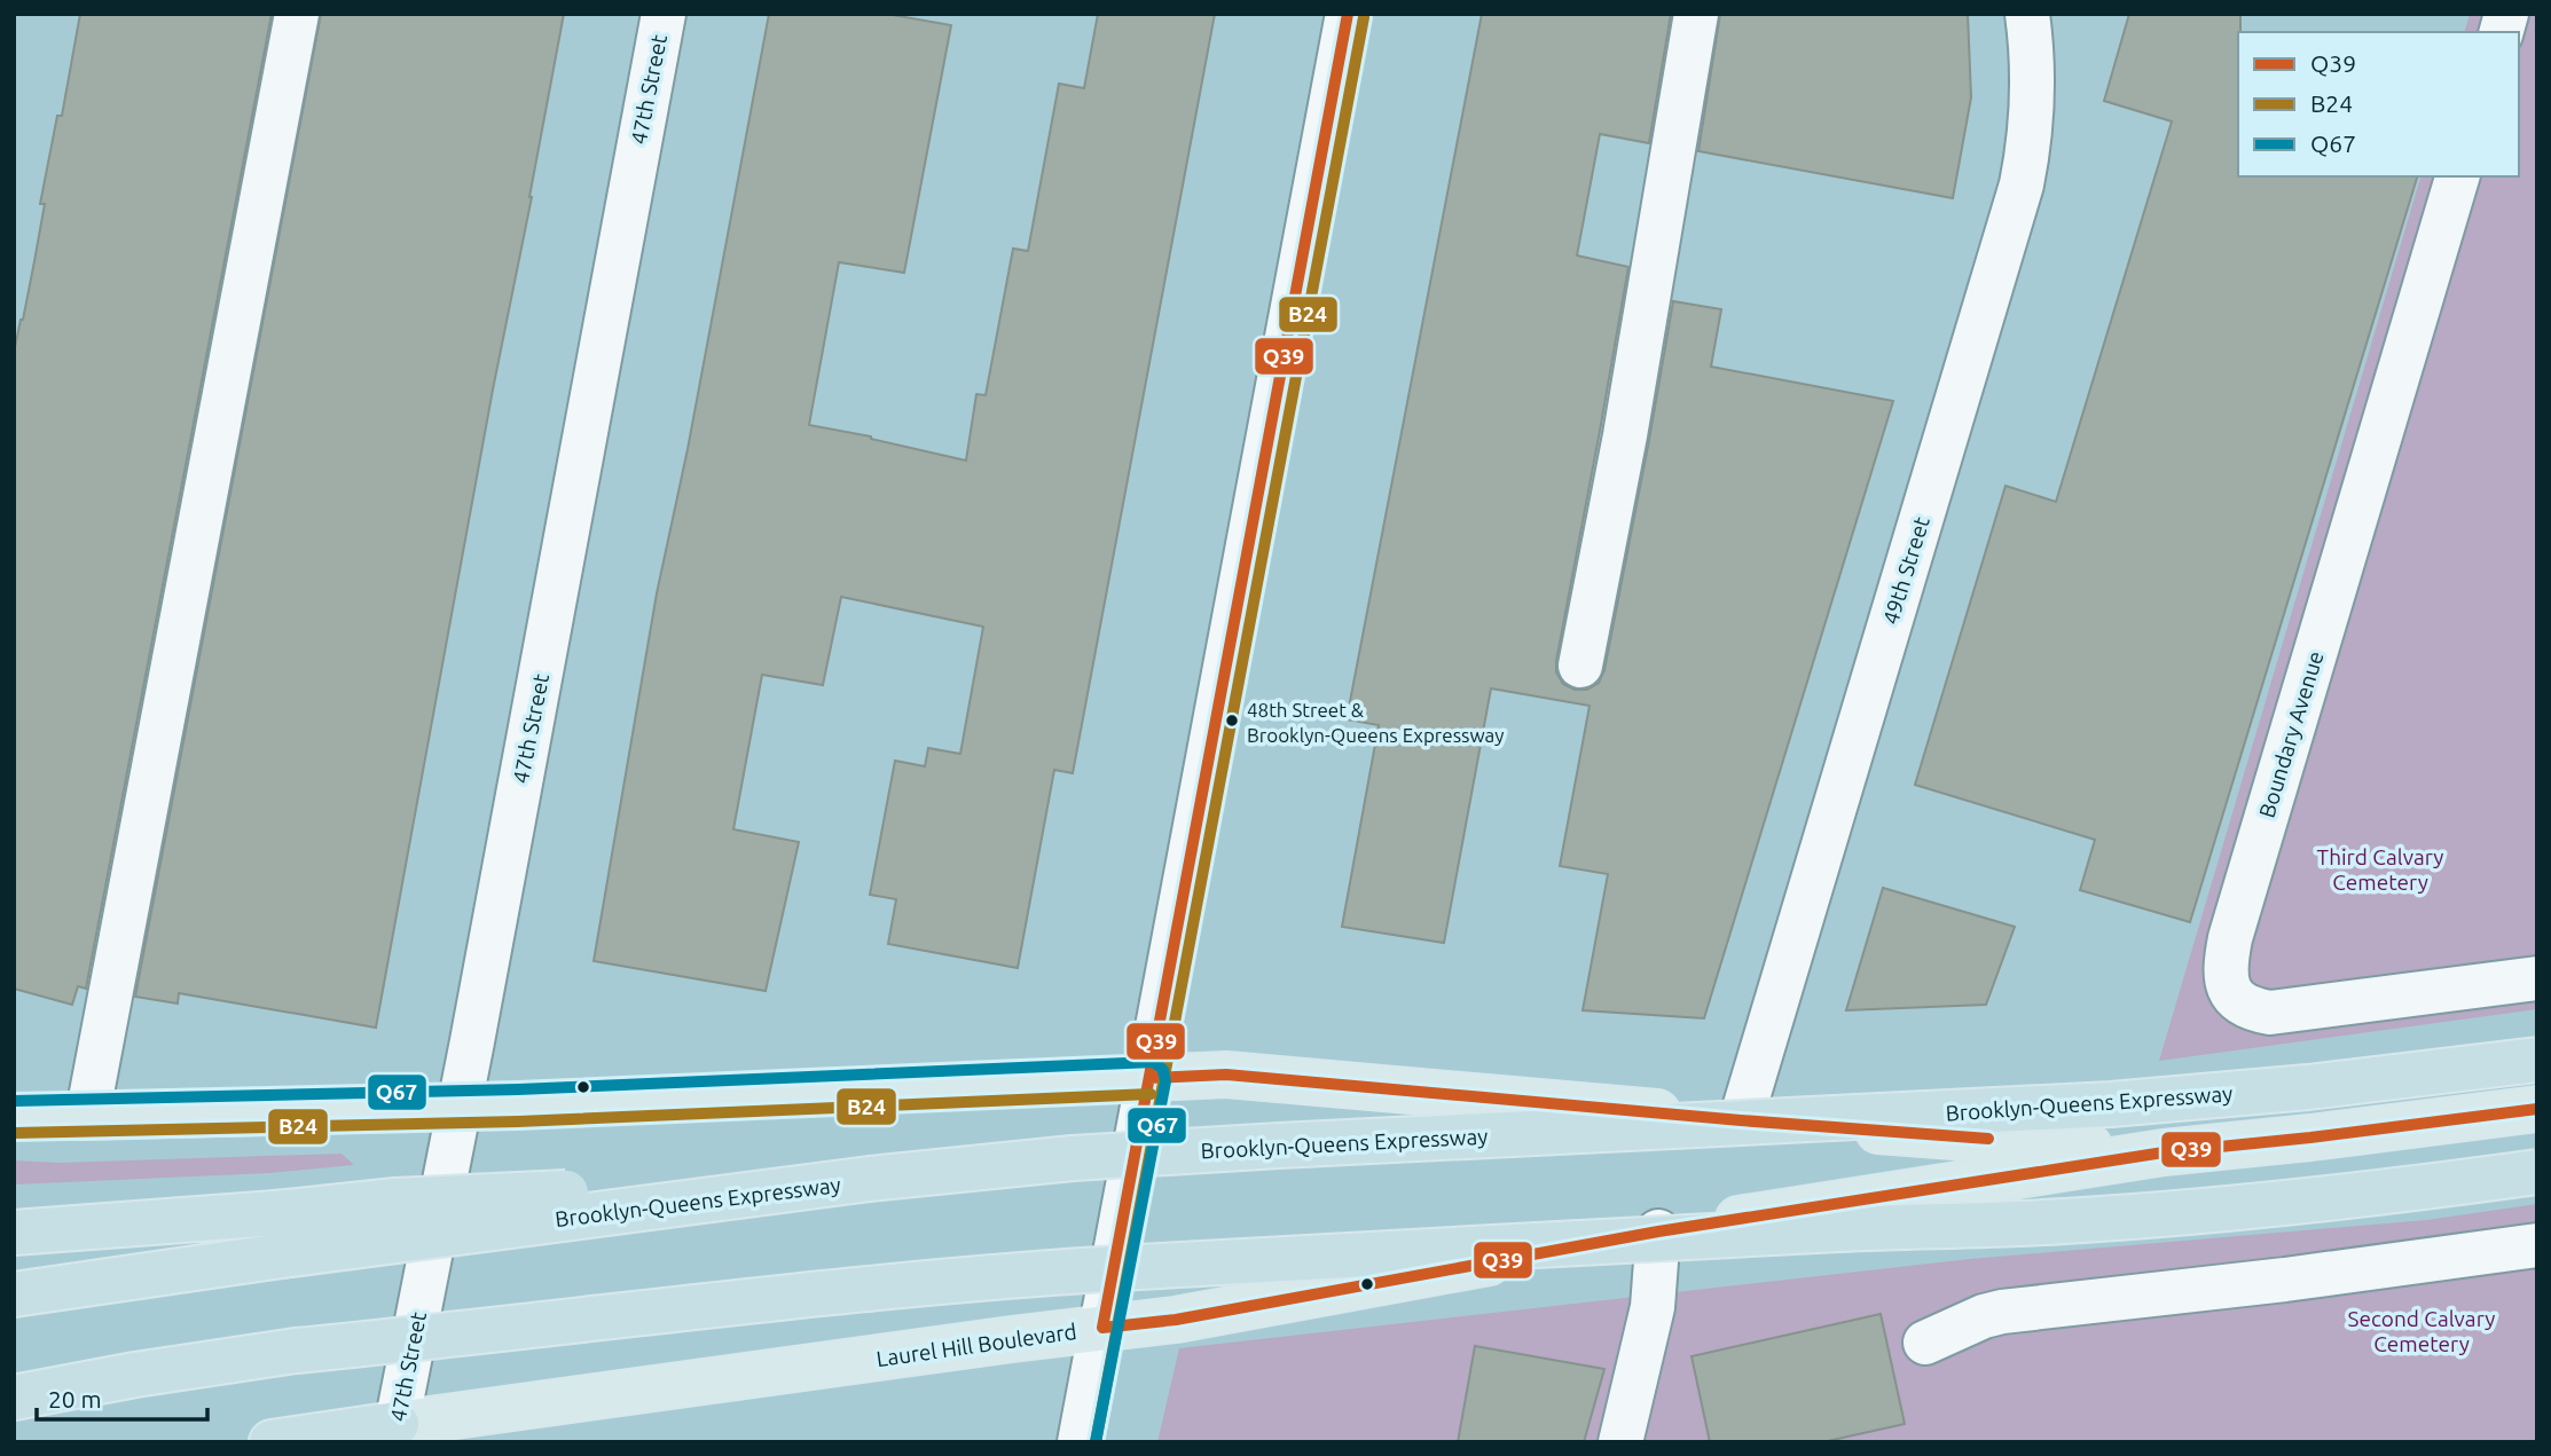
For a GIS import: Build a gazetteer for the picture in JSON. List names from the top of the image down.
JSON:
{
  "streets": {
    "highway": ["Brooklyn-Queens Expressway"],
    "main road": ["Laurel Hill Boulevard"],
    "street": ["47th Street", "49th Street", "Boundary Avenue"]
  },
  "crossings": [
    ["47th Street", "Laurel Hill Boulevard"],
    ["49th Street", "Laurel Hill Boulevard"]
  ],
  "parks": ["Third Calvary Cemetery", "Second Calvary Cemetery"],
  "places": ["48th Street & Brooklyn-Queens Expressway"],
  "lines": ["transit line Q39", "transit line B24", "transit line Q67"],
  "legend": ["Q39", "B24", "Q67"],
  "scale_bar": "20 m"
}
